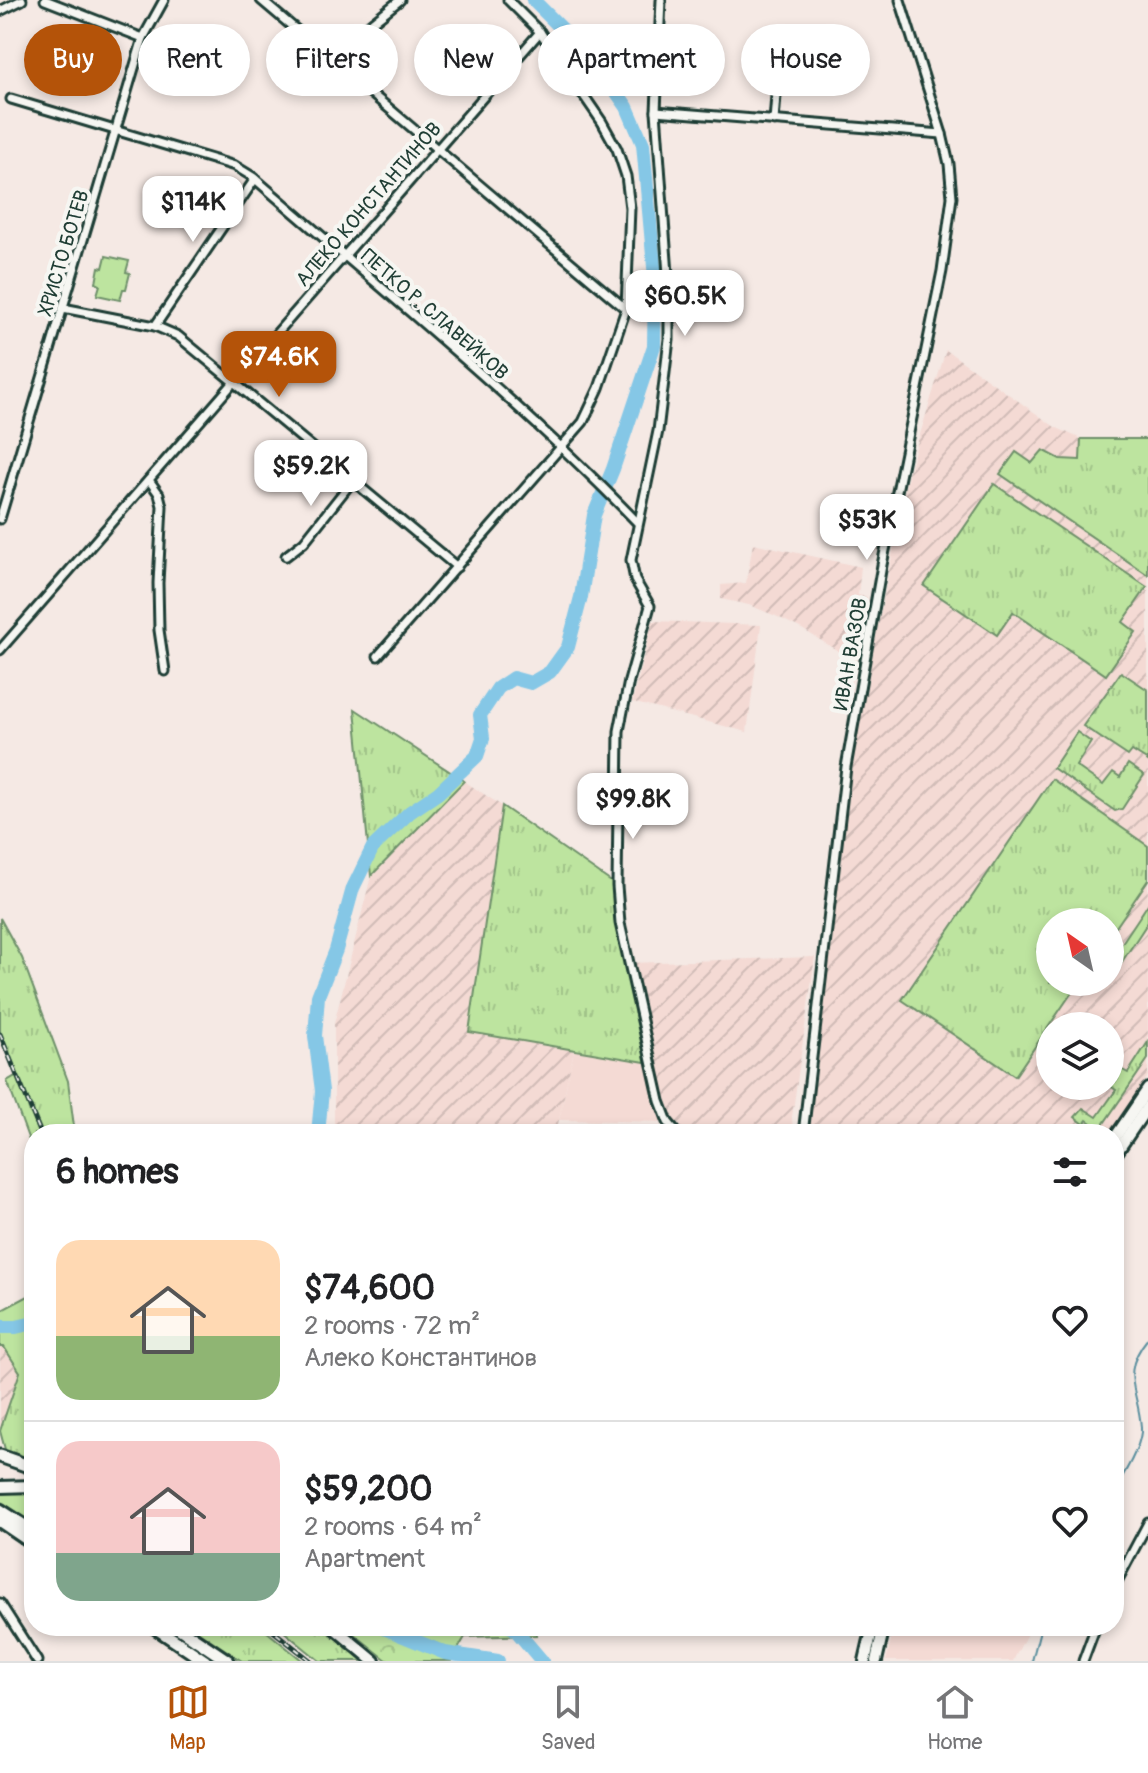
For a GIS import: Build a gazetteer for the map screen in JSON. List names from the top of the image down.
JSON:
{
  "streets": {
    "street": [
      "АЛЕКО КОНСТАНТИНОВ",
      "ХРИСТО БОТЕВ",
      "ПЕТКО Р. СЛАВЕЙКОВ",
      "ИВАН ВАЗОВ"
    ]
  },
  "crossings": [
    ["АЛЕКО КОНСТАНТИНОВ", "ПЕТКО Р. СЛАВЕЙКОВ"],
    ["ХРИСТО БОТЕВ", "ПЕТКО Р. СЛАВЕЙКОВ"]
  ],
  "north": "top left",
  "page": {
    "chip": [
      "Buy",
      "Rent",
      "Filters",
      "New",
      "Apartment",
      "House"
    ],
    "price": [
      "$114K",
      "$60.5K",
      "$74.6K",
      "$59.2K",
      "$53K",
      "$99.8K"
    ],
    "heading": "6 homes",
    "list": [
      {
        "name": "$74,600",
        "note": "2 rooms · 72 m² · Алеко Константинов"
      },
      {
        "name": "$59,200",
        "note": "2 rooms · 64 m² · Apartment"
      }
    ],
    "tabs": ["Map", "Saved", "Home"]
  }
}
